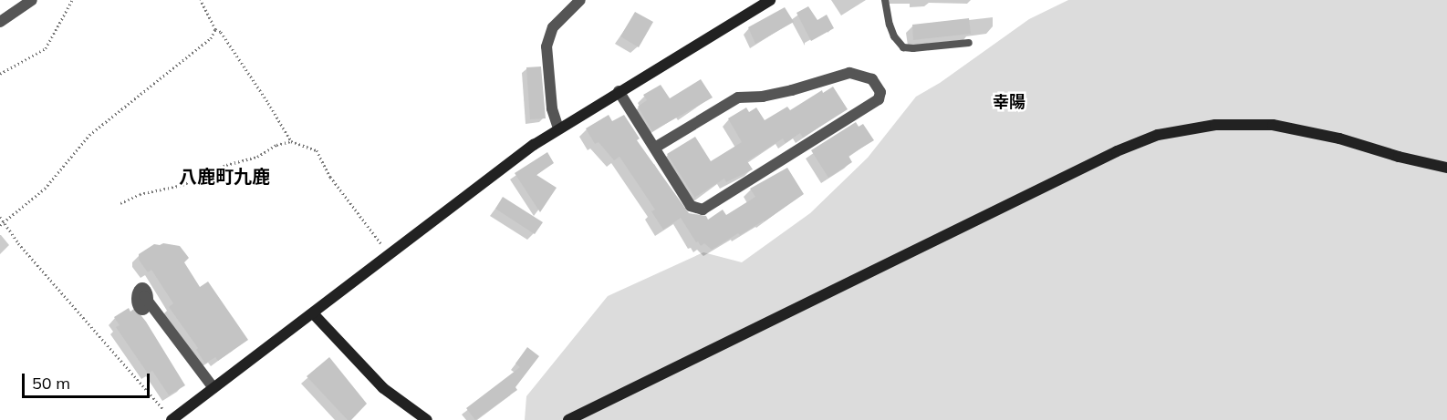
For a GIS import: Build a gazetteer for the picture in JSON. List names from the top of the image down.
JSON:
{
  "districts": ["幸陽", "八鹿町九鹿"],
  "scale_bar": "50 m"
}
